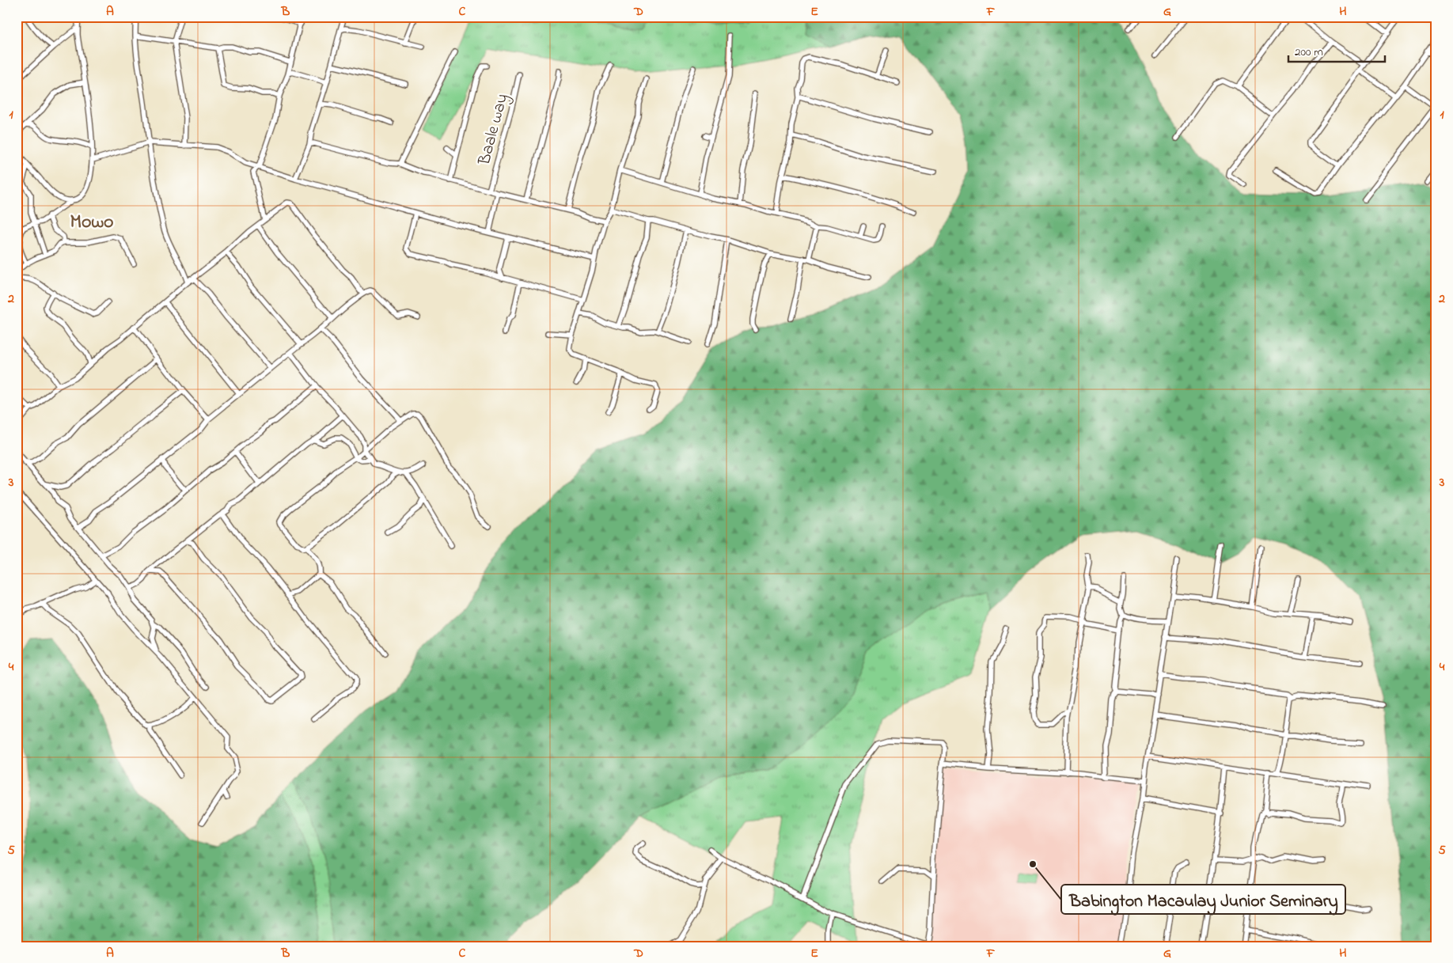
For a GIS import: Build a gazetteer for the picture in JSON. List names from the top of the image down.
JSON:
{
  "streets": {
    "street": ["Baale way"]
  },
  "districts": ["Mowo"],
  "places": ["Babington Macaulay Junior Seminary"],
  "scale_bar": "200 m",
  "grid": {
    "columns": [
      "A",
      "B",
      "C",
      "D",
      "E",
      "F",
      "G",
      "H"
    ],
    "rows": [
      "1",
      "2",
      "3",
      "4",
      "5"
    ]
  }
}
